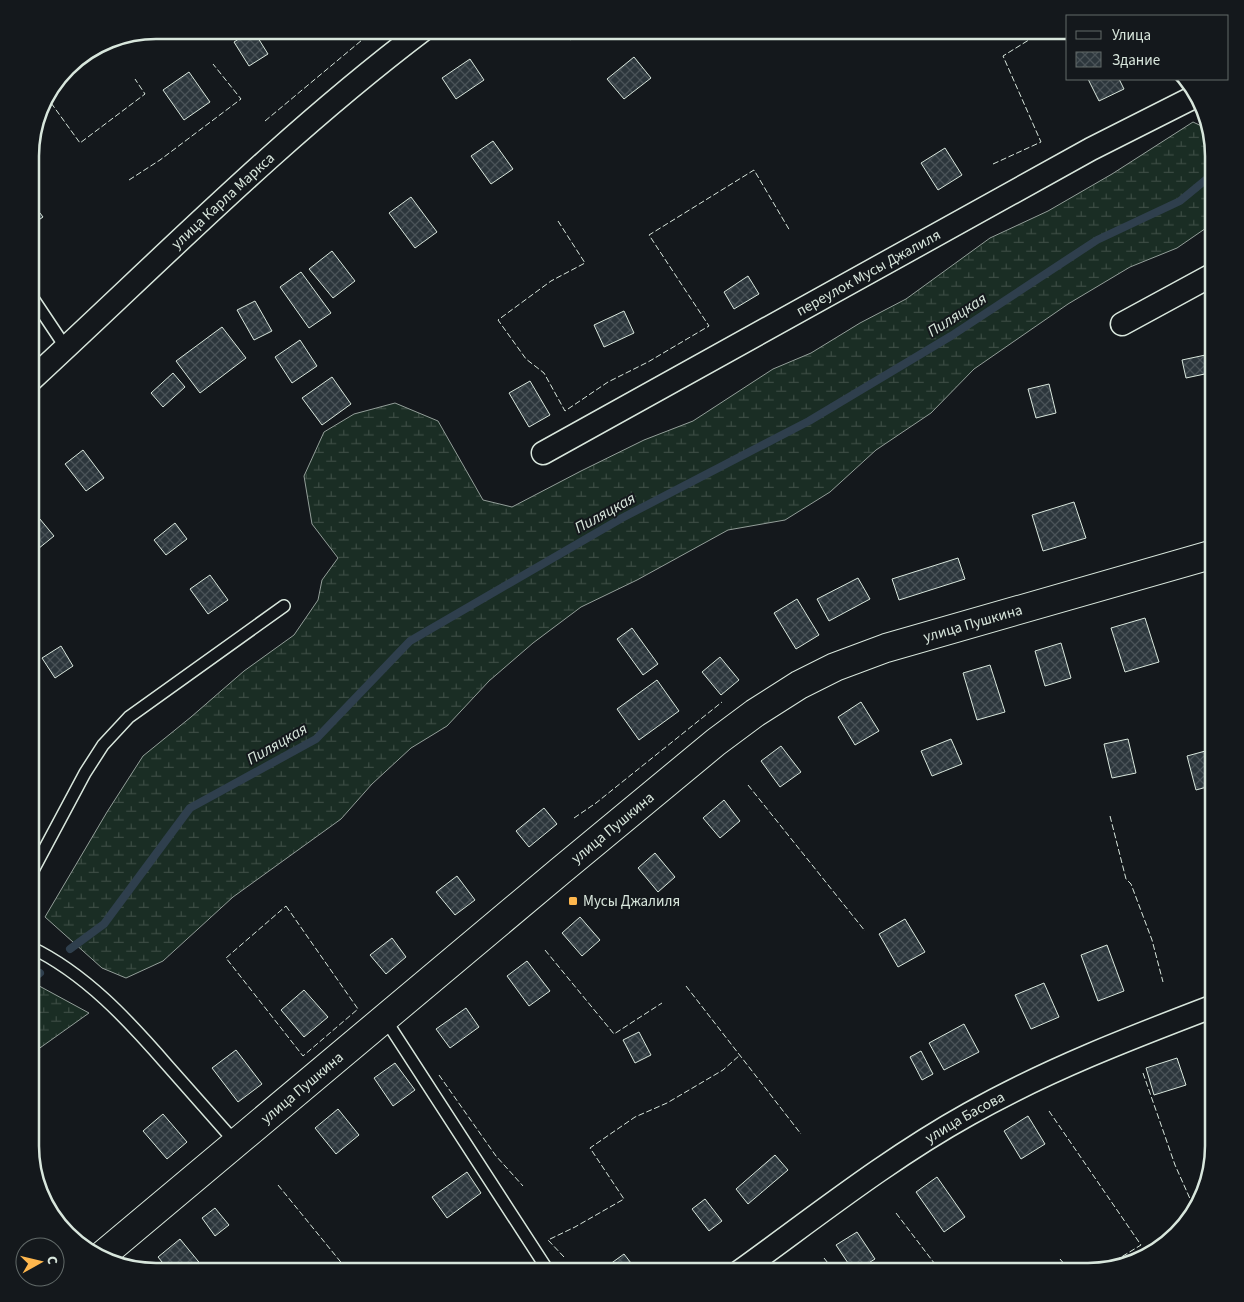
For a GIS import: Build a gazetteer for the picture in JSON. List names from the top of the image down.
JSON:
{
  "streets": {
    "street": [
      "улица Карла Маркса",
      "переулок Мусы Джалиля",
      "улица Пушкина",
      "улица Басова"
    ]
  },
  "water": ["Пиляцкая"],
  "places": {
    "transit": ["Мусы Джалиля"]
  },
  "legend": ["Улица", "Здание"],
  "north": "right"
}
